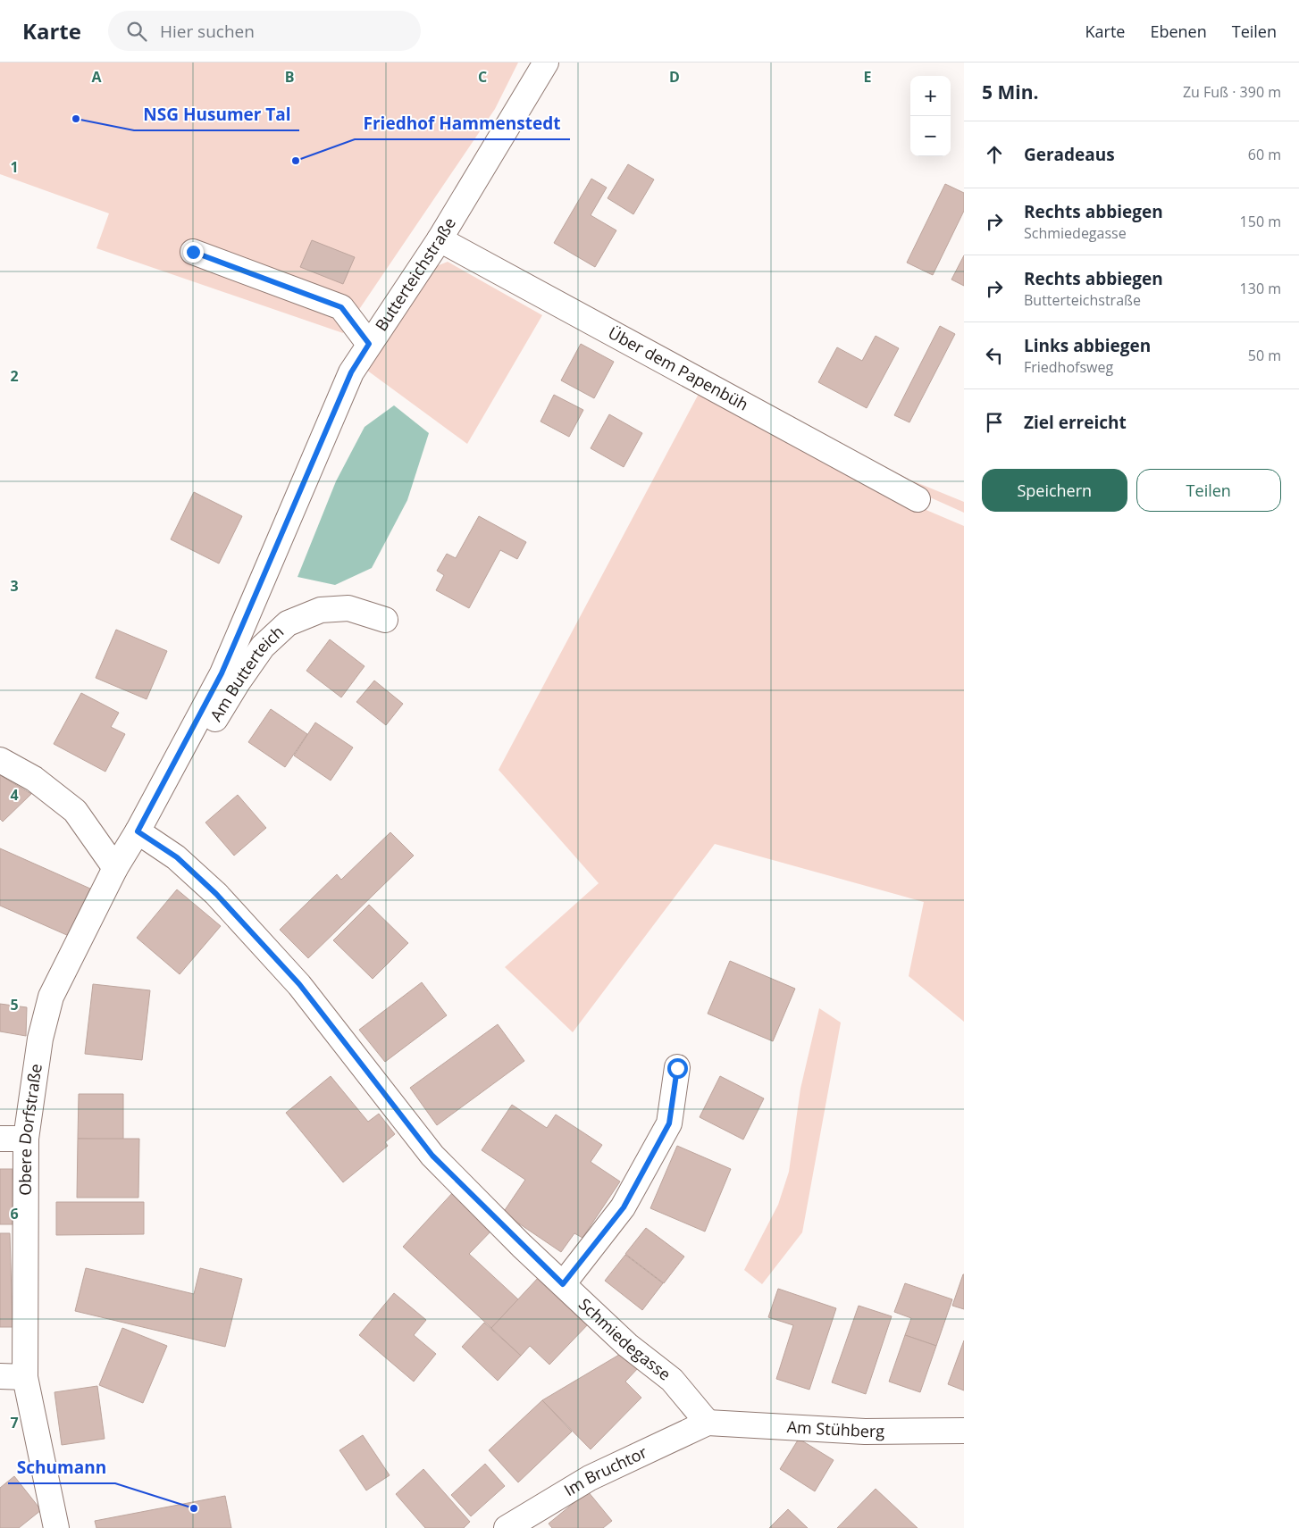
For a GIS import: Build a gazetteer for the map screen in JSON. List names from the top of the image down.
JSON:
{
  "streets": {
    "street": [
      "Butterteichstraße",
      "Über dem Papenbüh",
      "Am Butterteich",
      "Obere Dorfstraße",
      "Schmiedegasse",
      "Am Stühberg",
      "Im Bruchtor"
    ]
  },
  "crossings": [
    ["Butterteichstraße", "Über dem Papenbüh"],
    ["Butterteichstraße", "Am Butterteich"],
    ["Butterteichstraße", "Obere Dorfstraße"],
    ["Butterteichstraße", "Schmiedegasse"],
    ["Am Butterteich", "Obere Dorfstraße"],
    ["Am Butterteich", "Schmiedegasse"],
    ["Obere Dorfstraße", "Schmiedegasse"],
    ["Schmiedegasse", "Am Stühberg"],
    ["Schmiedegasse", "Im Bruchtor"],
    ["Am Stühberg", "Im Bruchtor"]
  ],
  "places": ["NSG Husumer Tal", "Friedhof Hammenstedt", "Schumann"],
  "page": {
    "header": "Karte",
    "search": "Hier suchen",
    "nav": ["Karte", "Ebenen", "Teilen"],
    "heading": ["5 Min.", "Zu Fuß · 390 m"],
    "map_buttons": ["+", "−"],
    "list": [
      ["Geradeaus", "60 m"],
      ["Rechts abbiegen", "Schmiedegasse", "150 m"],
      ["Rechts abbiegen", "Butterteichstraße", "130 m"],
      ["Links abbiegen", "Friedhofsweg", "50 m"],
      "Ziel erreicht"
    ],
    "buttons": ["Speichern", "Teilen"]
  },
  "grid": {
    "columns": [
      "A",
      "B",
      "C",
      "D",
      "E"
    ],
    "rows": [
      "1",
      "2",
      "3",
      "4",
      "5",
      "6",
      "7"
    ]
  }
}
